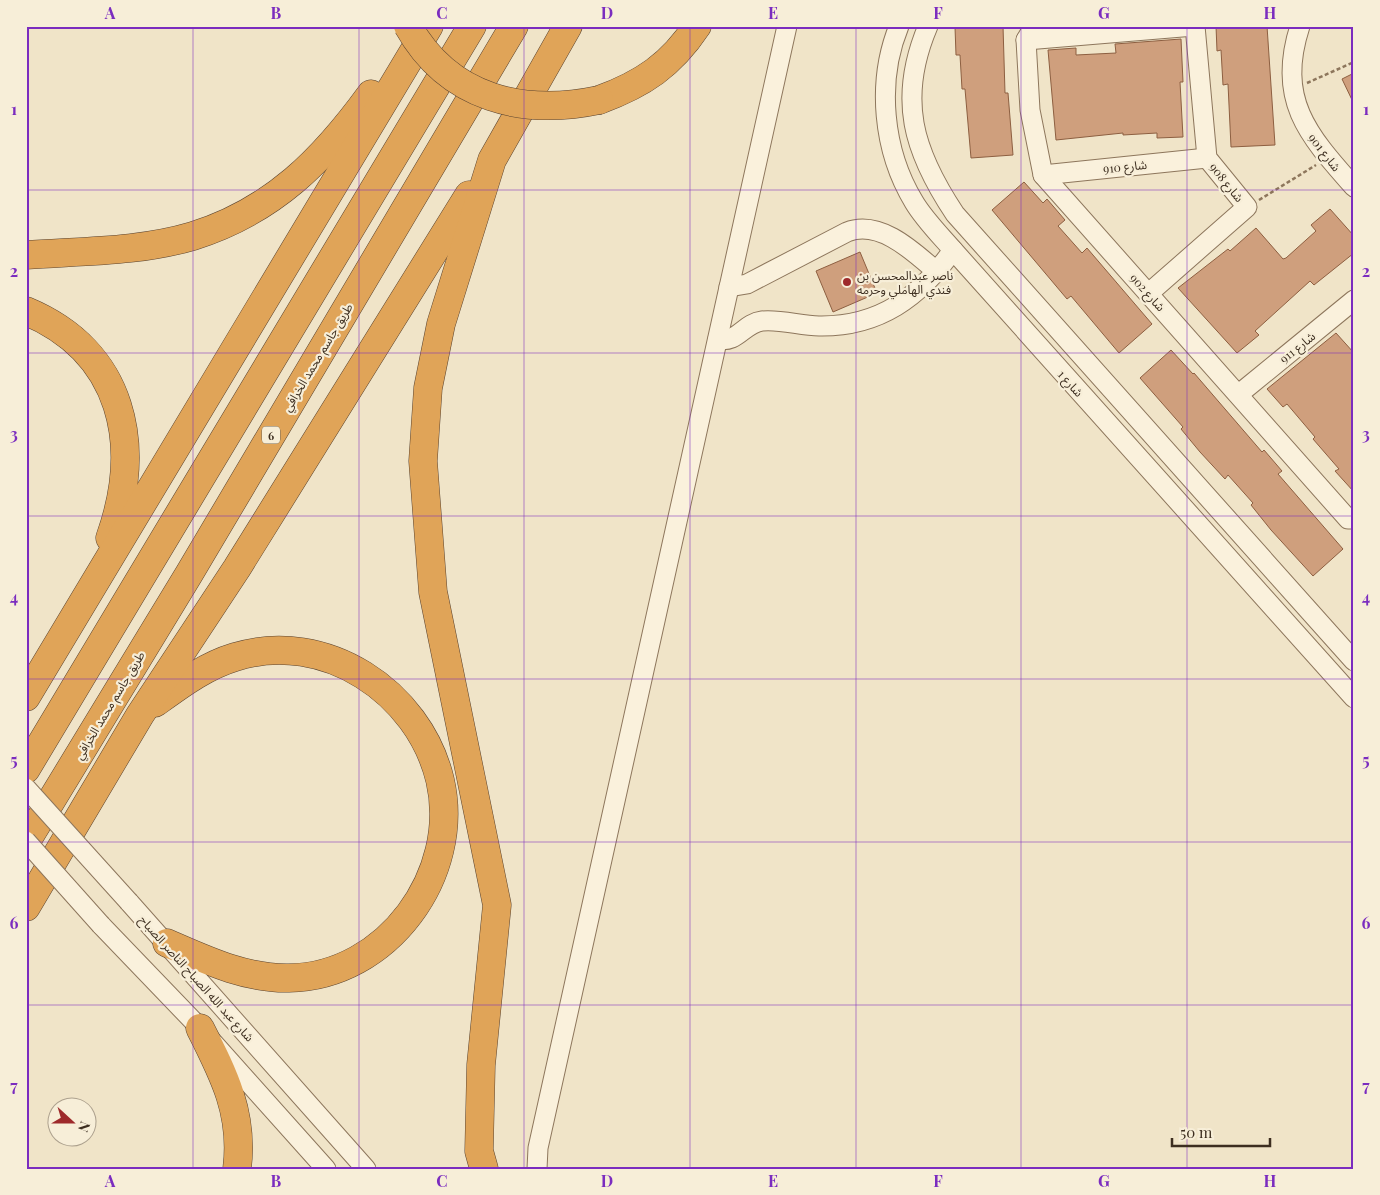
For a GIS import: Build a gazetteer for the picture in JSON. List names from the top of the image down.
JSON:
{
  "streets": {
    "highway": ["طريق جاسم محمد الخرافي", "6"],
    "street": [
      "شارع 901",
      "شارع 910",
      "شارع 908",
      "شارع 902",
      "شارع 911",
      "شارع 1",
      "شارع عبد الله الصباح الناصر الصباح"
    ]
  },
  "crossings": [
    ["شارع 910", "شارع 908"],
    ["شارع 910", "شارع 902"],
    ["شارع 908", "شارع 902"],
    ["شارع 902", "شارع 911"]
  ],
  "places": ["ناصر عبدالمحسن بن فندي الهاملي وحرمه"],
  "scale_bar": "50 m",
  "north": "right",
  "grid": {
    "columns": [
      "A",
      "B",
      "C",
      "D",
      "E",
      "F",
      "G",
      "H"
    ],
    "rows": [
      "1",
      "2",
      "3",
      "4",
      "5",
      "6",
      "7"
    ]
  }
}
